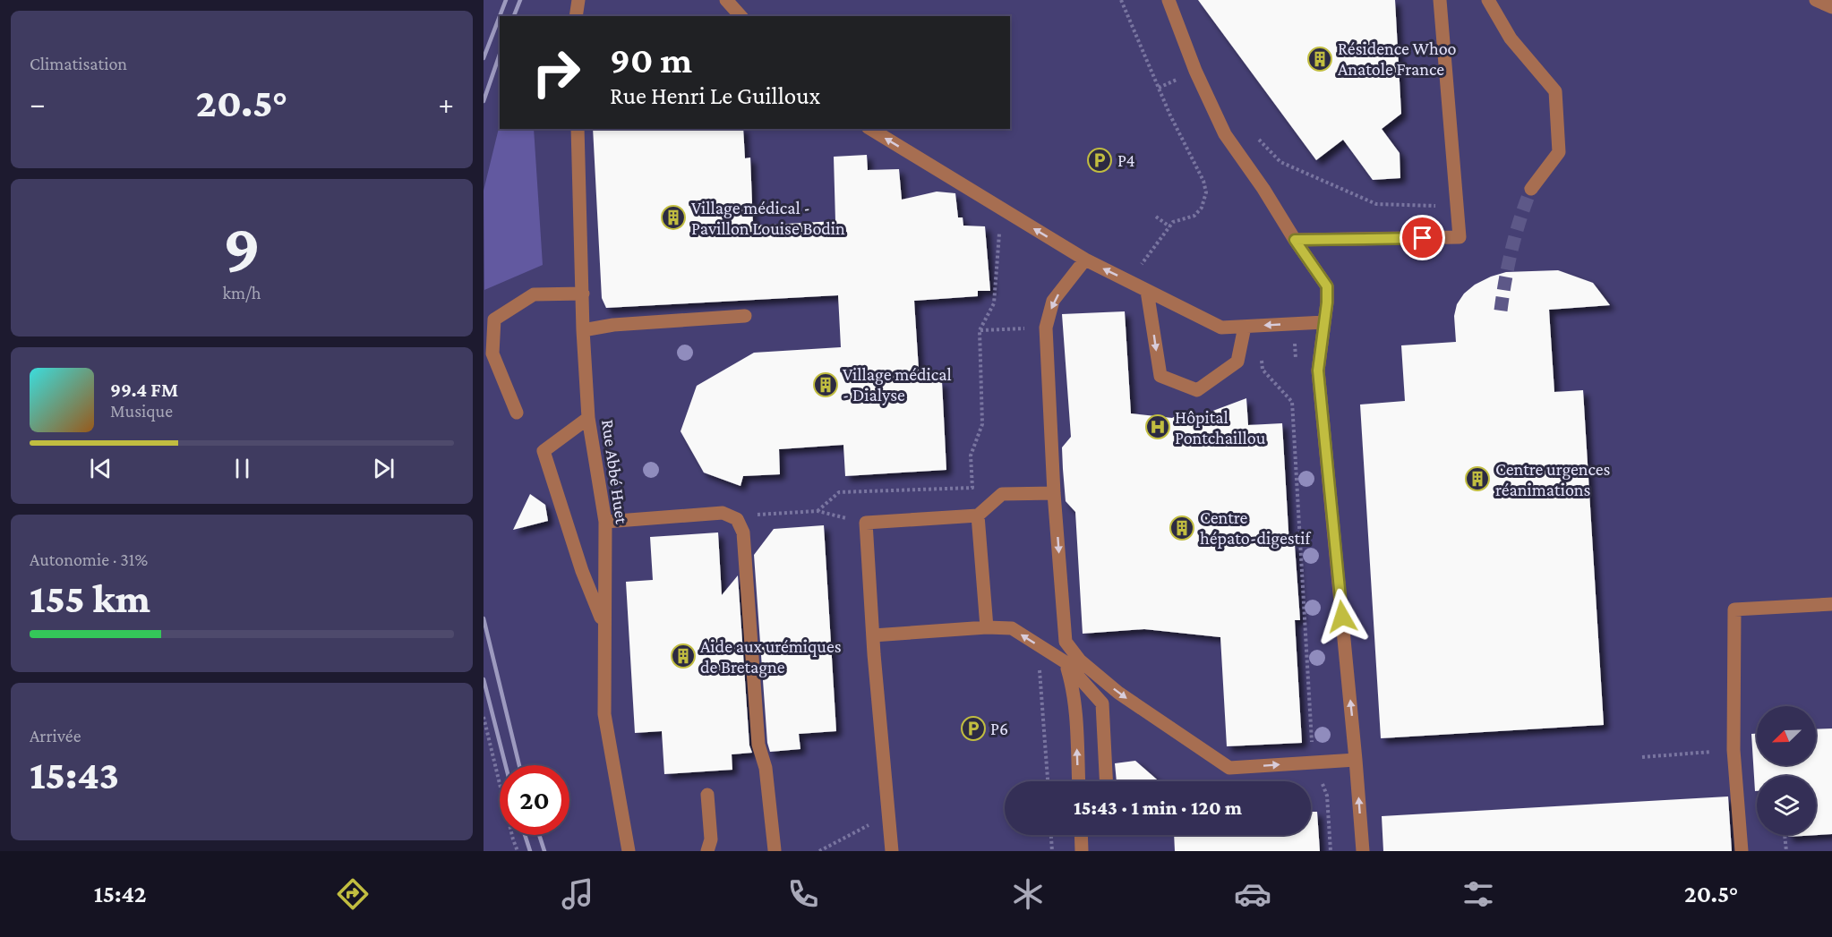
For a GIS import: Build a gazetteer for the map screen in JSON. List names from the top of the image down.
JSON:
{
  "streets": {
    "street": ["Rue Abbé Huet"]
  },
  "places": {
    "building": [
      "Résidence Whoo Anatole France",
      "Village médical - Pavillon Louise Bodin",
      "Village médical - Dialyse",
      "Centre urgences réanimations",
      "Centre hépato-digestif",
      "Aide aux urémiques de Bretagne"
    ],
    "parking": ["P4", "P6"],
    "hospital": ["Hôpital Pontchaillou"]
  },
  "north": "bottom left",
  "page": {
    "tile": [
      "Climatisation",
      ["9", "km/h"],
      ["Autonomie · 31%", "155 km"],
      ["Arrivée", "15:43"]
    ],
    "turn": ["90 m", "Rue Henri Le Guilloux"],
    "heat": ["−", "20.5°", "+"],
    "song": ["99.4 FM", "Musique"],
    "limit": "20",
    "trip": "15:43 · 1 min · 120 m",
    "tabs": ["15:42", "20.5°"]
  }
}
